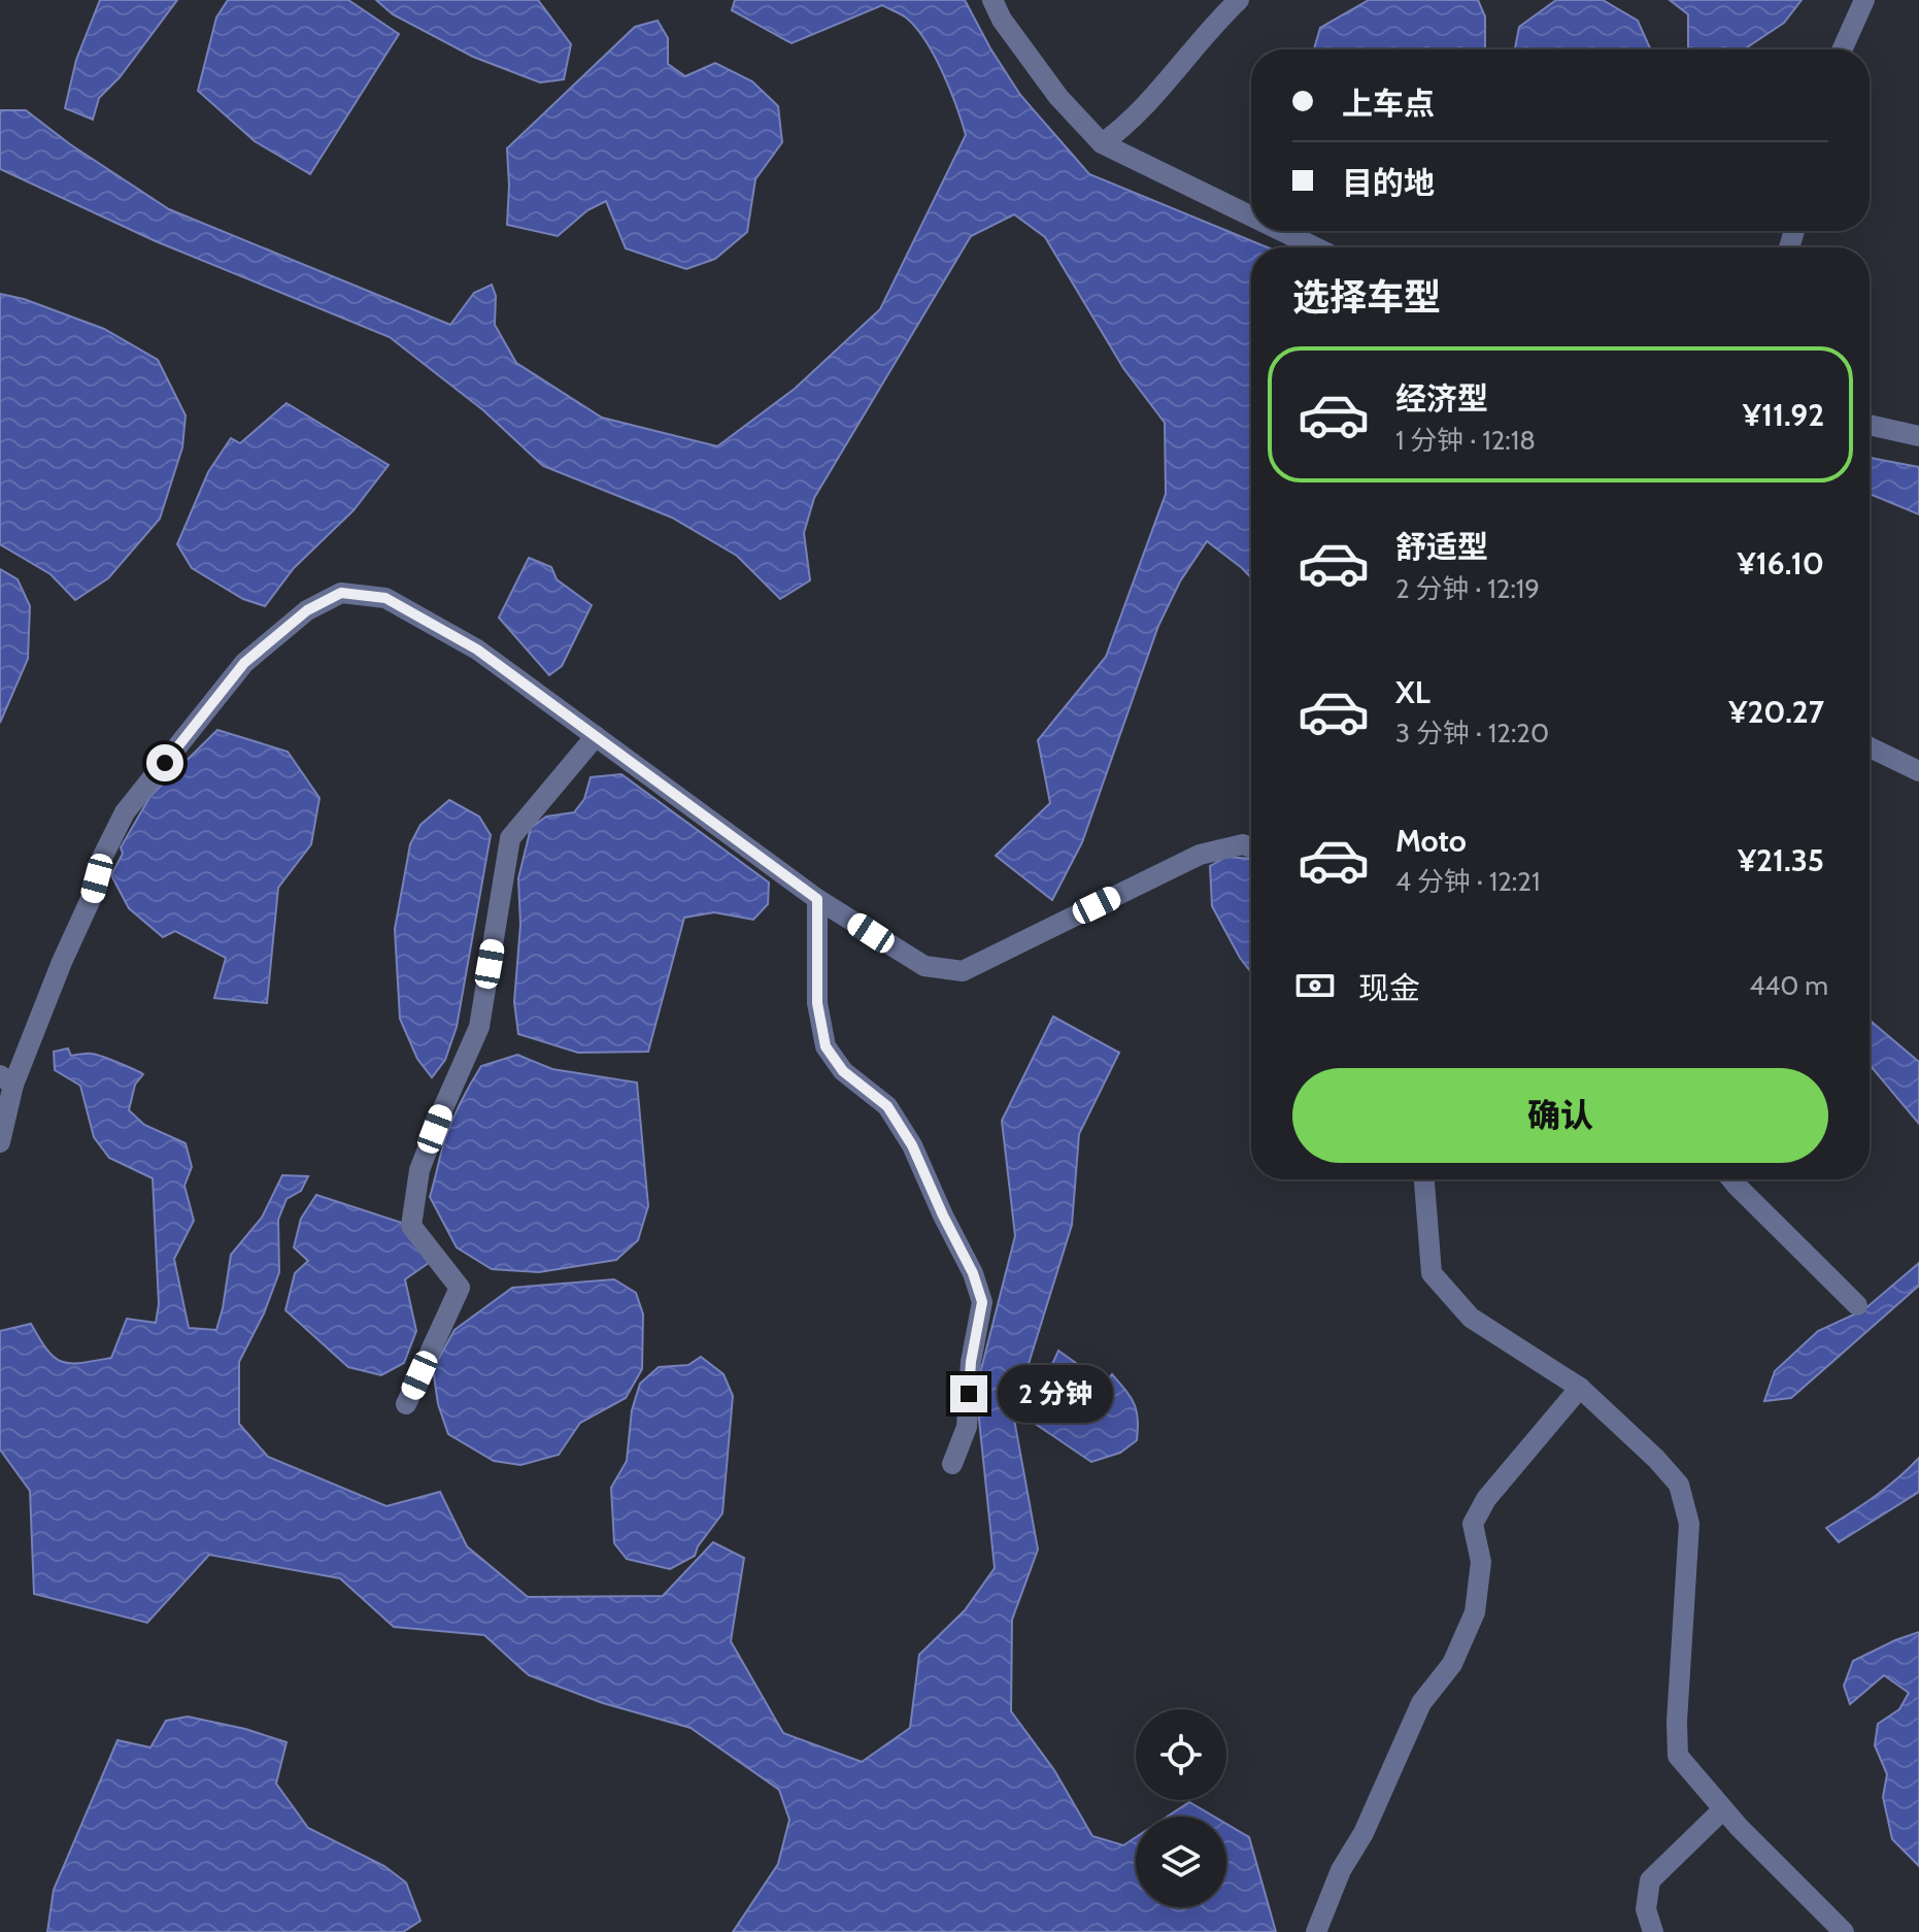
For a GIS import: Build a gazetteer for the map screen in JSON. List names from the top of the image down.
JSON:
{
  "page": {
    "banner": ["上车点", "目的地"],
    "heading": "选择车型",
    "list": [
      {
        "name": "经济型",
        "note": "1 分钟 · 12:18",
        "value": "¥11.92"
      },
      {
        "name": "舒适型",
        "note": "2 分钟 · 12:19",
        "value": "¥16.10"
      },
      {
        "name": "XL",
        "note": "3 分钟 · 12:20",
        "value": "¥20.27"
      },
      {
        "name": "Moto",
        "note": "4 分钟 · 12:21",
        "value": "¥21.35"
      }
    ],
    "pay": ["现金", "440 m"],
    "buttons": "确认",
    "bubble": "2 分钟"
  }
}
